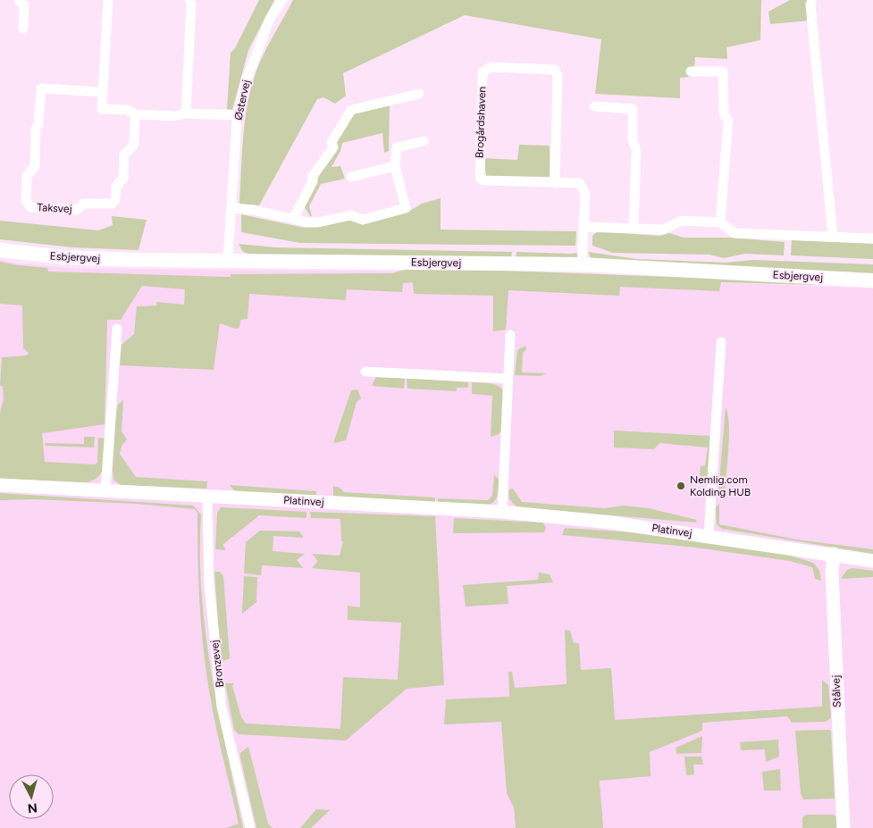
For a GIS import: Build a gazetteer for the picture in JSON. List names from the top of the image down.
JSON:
{
  "streets": {
    "main road": ["Esbjergvej"],
    "street": [
      "Østervej",
      "Brogårdshaven",
      "Taksvej",
      "Platinvej",
      "Bronzevej",
      "Stålvej"
    ]
  },
  "crossings": [
    ["Østervej", "Esbjergvej"],
    ["Brogårdshaven", "Esbjergvej"],
    ["Platinvej", "Bronzevej"],
    ["Platinvej", "Stålvej"]
  ],
  "places": ["Nemlig.com Kolding HUB"],
  "north": "bottom"
}
